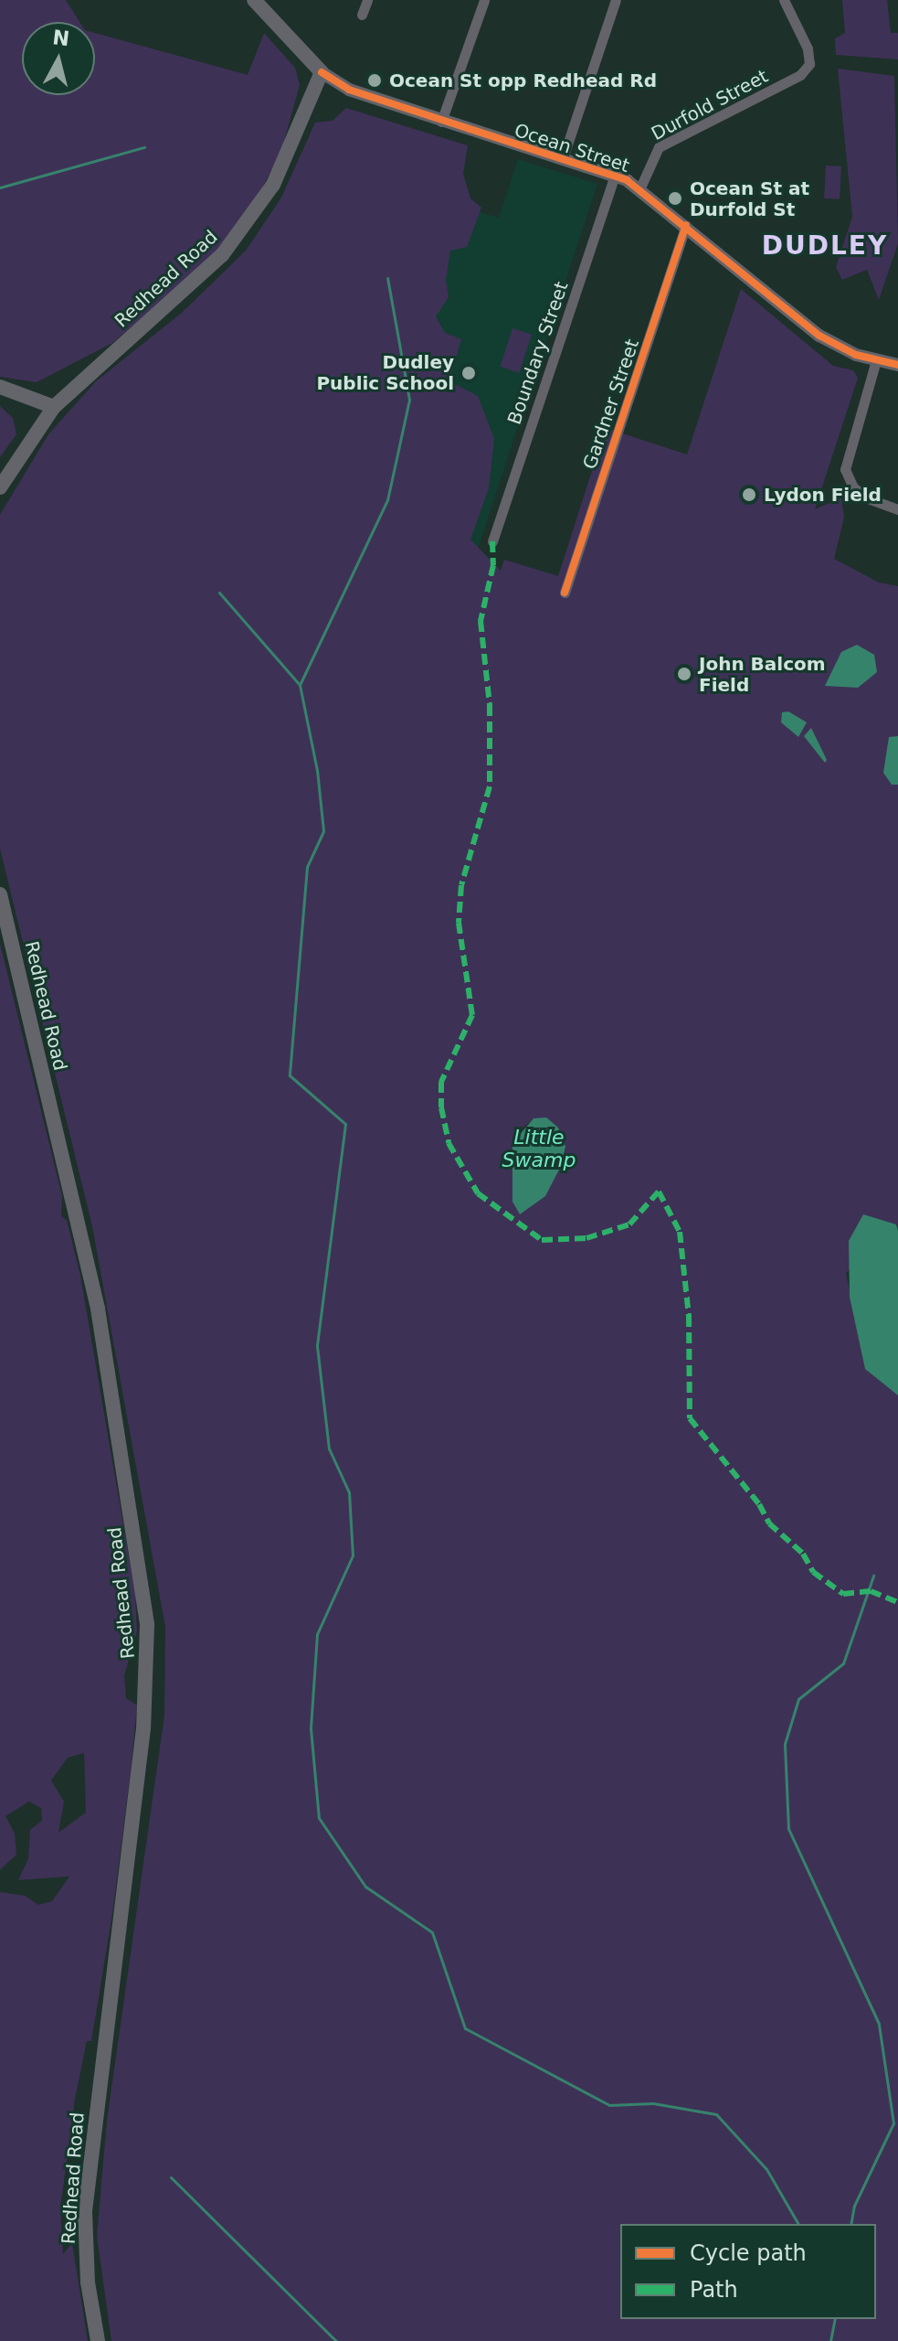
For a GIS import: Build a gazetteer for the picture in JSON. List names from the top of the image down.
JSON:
{
  "streets": {
    "main road": ["Redhead Road"],
    "street": [
      "Durfold Street",
      "Ocean Street",
      "Boundary Street",
      "Gardner Street"
    ]
  },
  "crossings": [
    ["Durfold Street", "Ocean Street"],
    ["Ocean Street", "Redhead Road"],
    ["Ocean Street", "Boundary Street"],
    ["Ocean Street", "Gardner Street"]
  ],
  "districts": ["DUDLEY"],
  "water": ["Little Swamp"],
  "places": [
    "Ocean St opp Redhead Rd",
    "Ocean St at Durfold St",
    "Dudley Public School",
    "Lydon Field",
    "John Balcom Field"
  ],
  "legend": ["Cycle path", "Path"],
  "north": "top"
}
